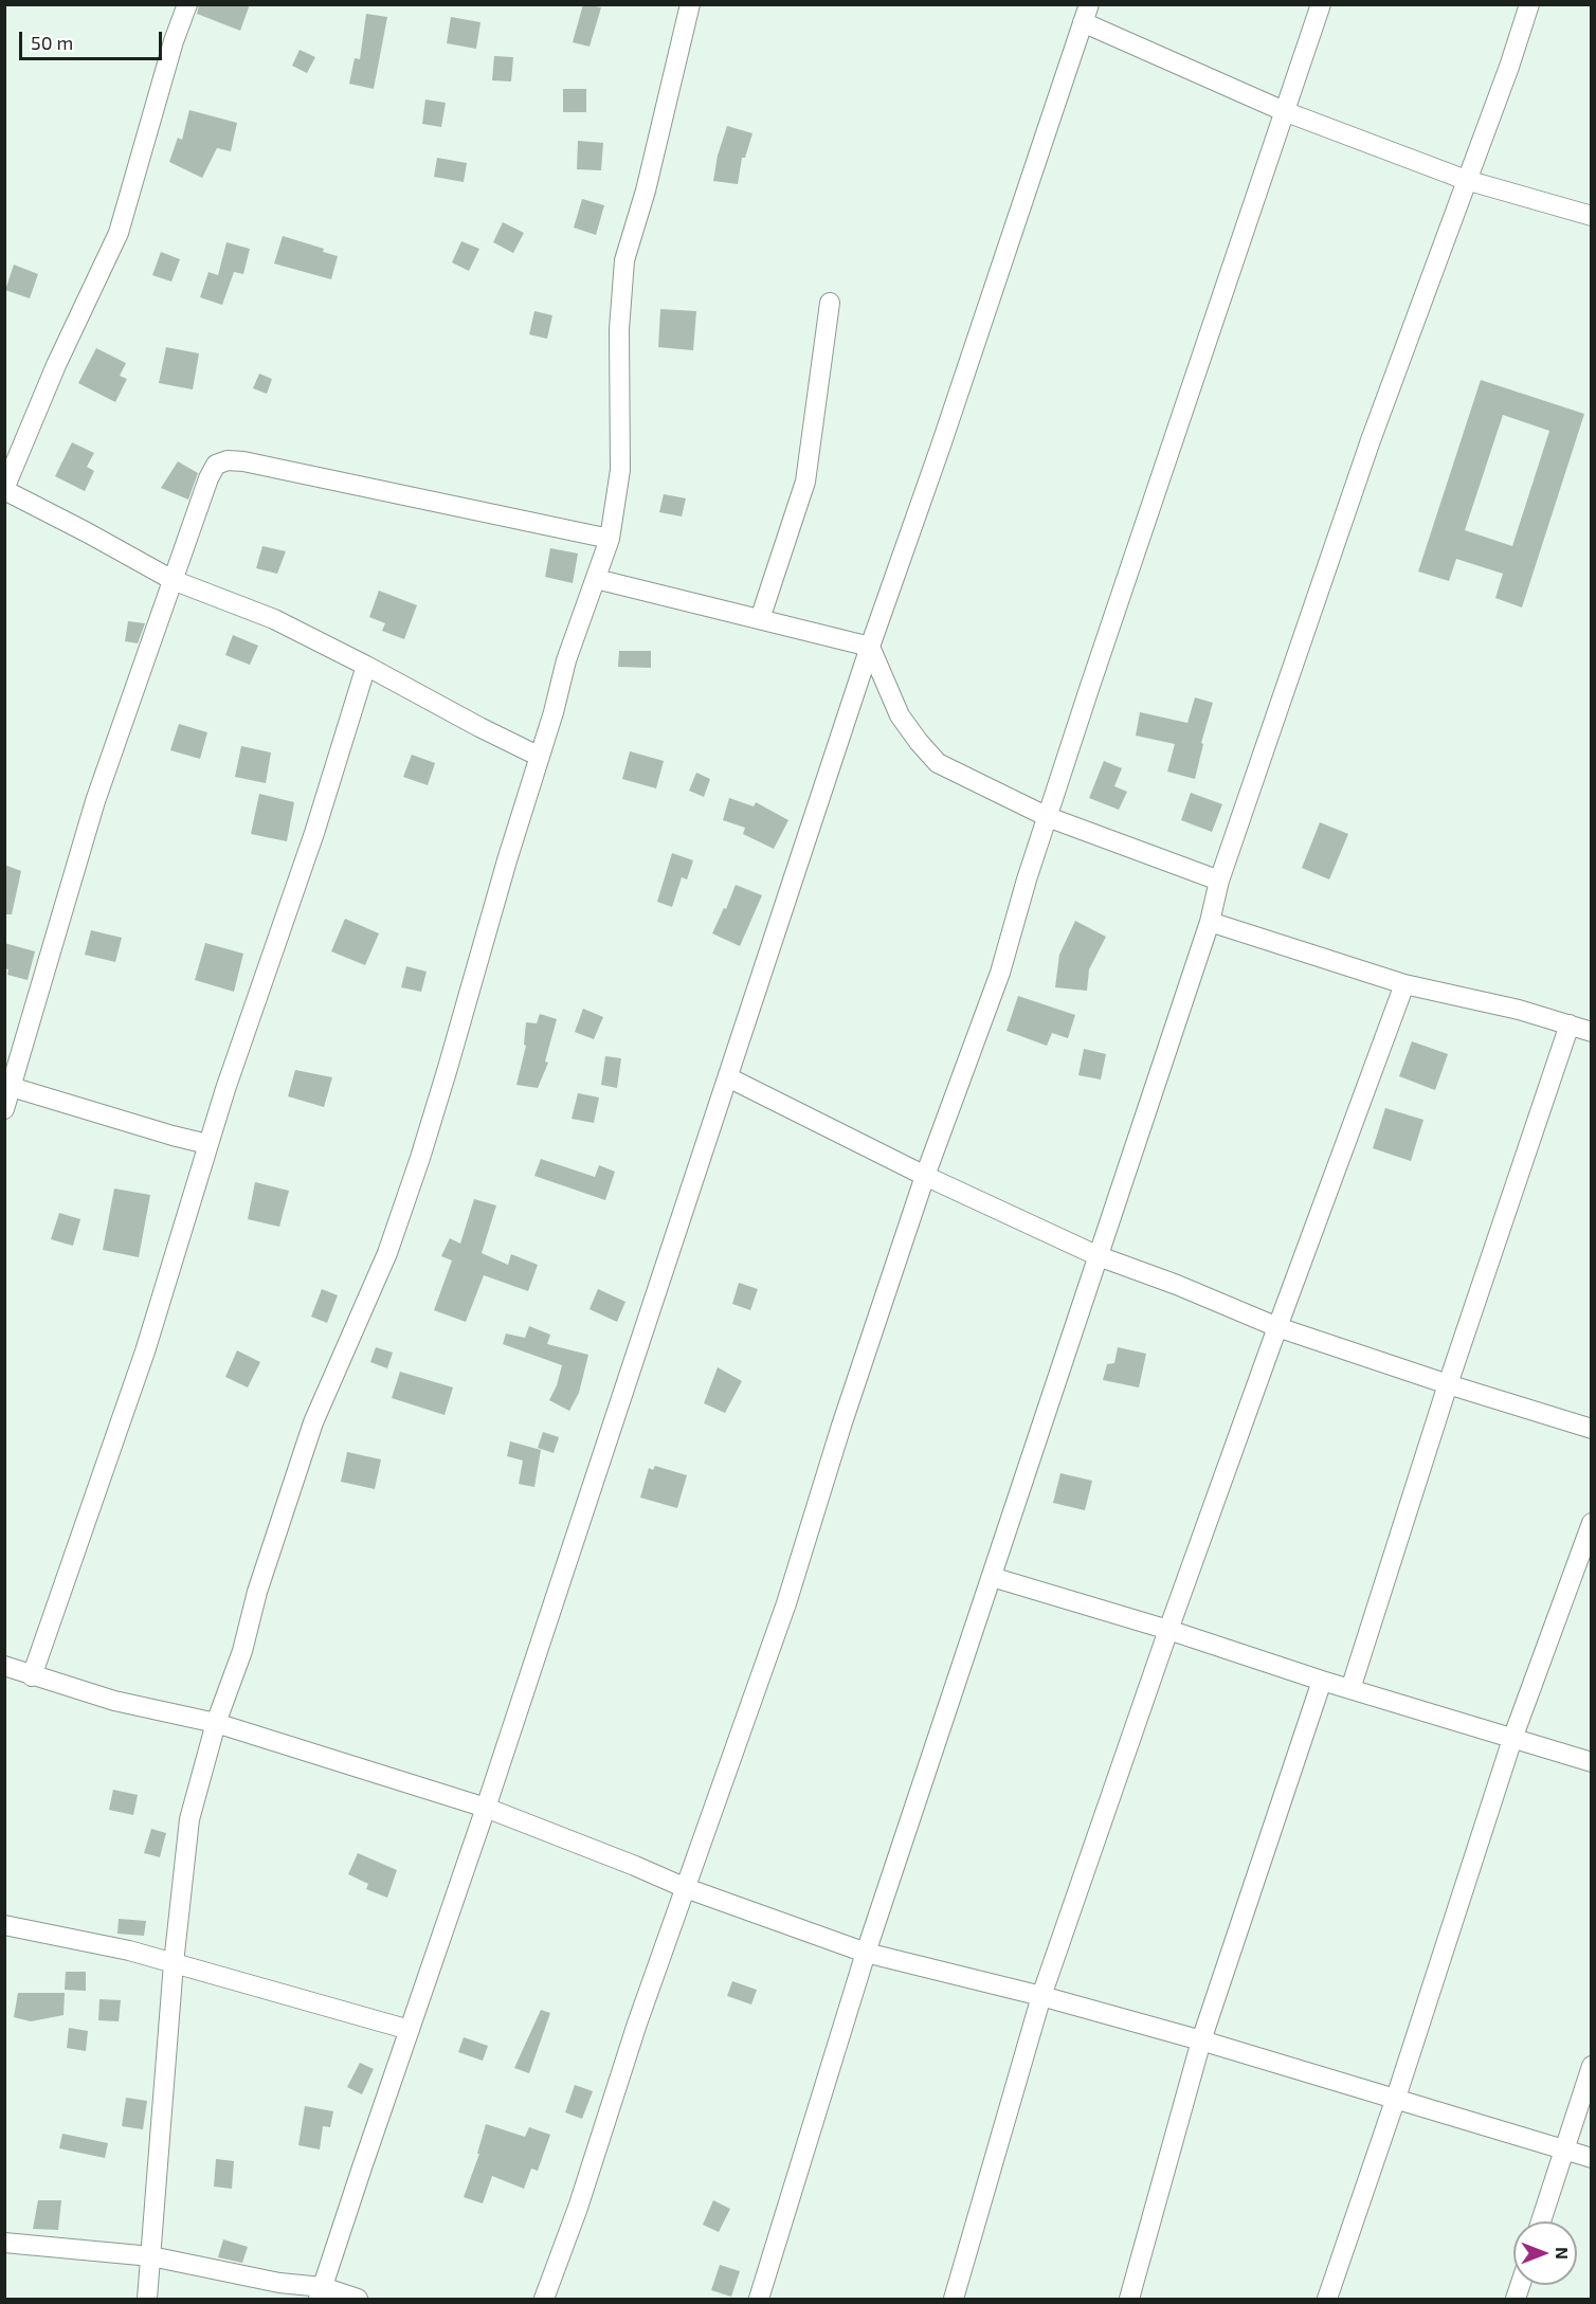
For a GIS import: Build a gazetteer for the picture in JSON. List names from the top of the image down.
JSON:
{
  "scale_bar": "50 m",
  "north": "right"
}
